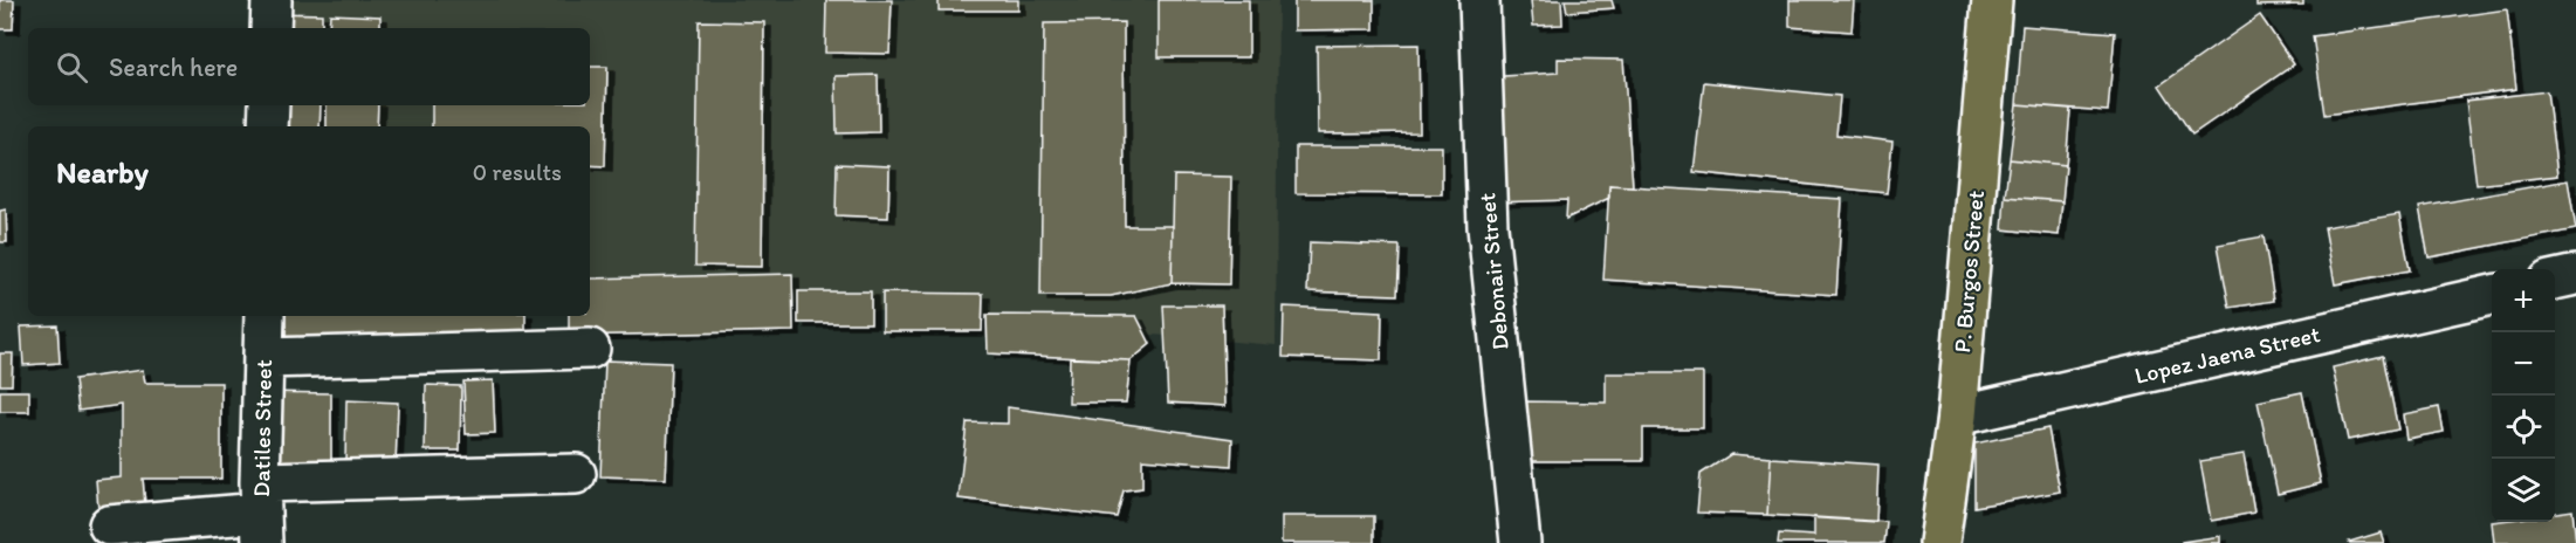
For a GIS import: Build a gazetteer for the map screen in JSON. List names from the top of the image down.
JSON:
{
  "streets": {
    "main road": ["P. Burgos Street"],
    "street": ["Debonair Street", "Lopez Jaena Street", "Datiles Street"]
  },
  "crossings": [
    ["P. Burgos Street", "Lopez Jaena Street"]
  ],
  "page": {
    "search": "Search here",
    "heading": ["Nearby", "0 results"],
    "map_buttons": ["+", "−"]
  }
}
